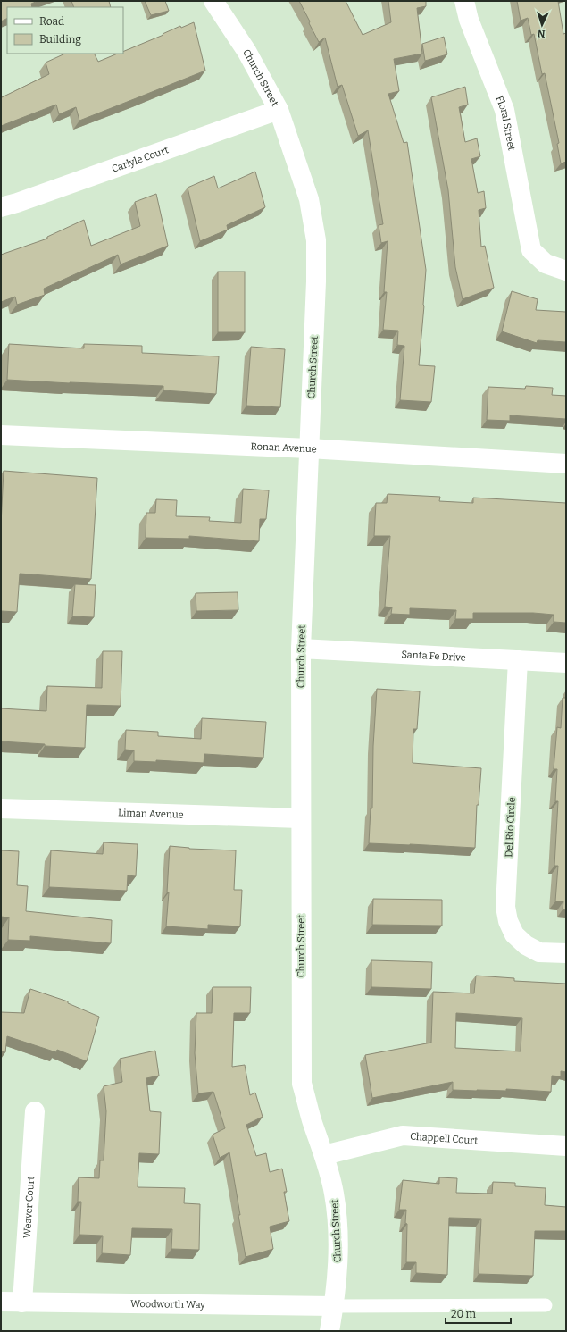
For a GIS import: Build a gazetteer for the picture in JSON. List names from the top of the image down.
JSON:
{
  "streets": {
    "street": [
      "Church Street",
      "Floral Street",
      "Carlyle Court",
      "Ronan Avenue",
      "Santa Fe Drive",
      "Liman Avenue",
      "Del Rio Circle",
      "Chappell Court",
      "Weaver Court",
      "Woodworth Way"
    ]
  },
  "crossings": [
    ["Church Street", "Carlyle Court"],
    ["Church Street", "Ronan Avenue"],
    ["Church Street", "Santa Fe Drive"],
    ["Church Street", "Liman Avenue"],
    ["Church Street", "Chappell Court"],
    ["Church Street", "Woodworth Way"],
    ["Santa Fe Drive", "Del Rio Circle"],
    ["Weaver Court", "Woodworth Way"]
  ],
  "legend": ["Road", "Building"],
  "scale_bar": "20 m",
  "north": "bottom"
}
